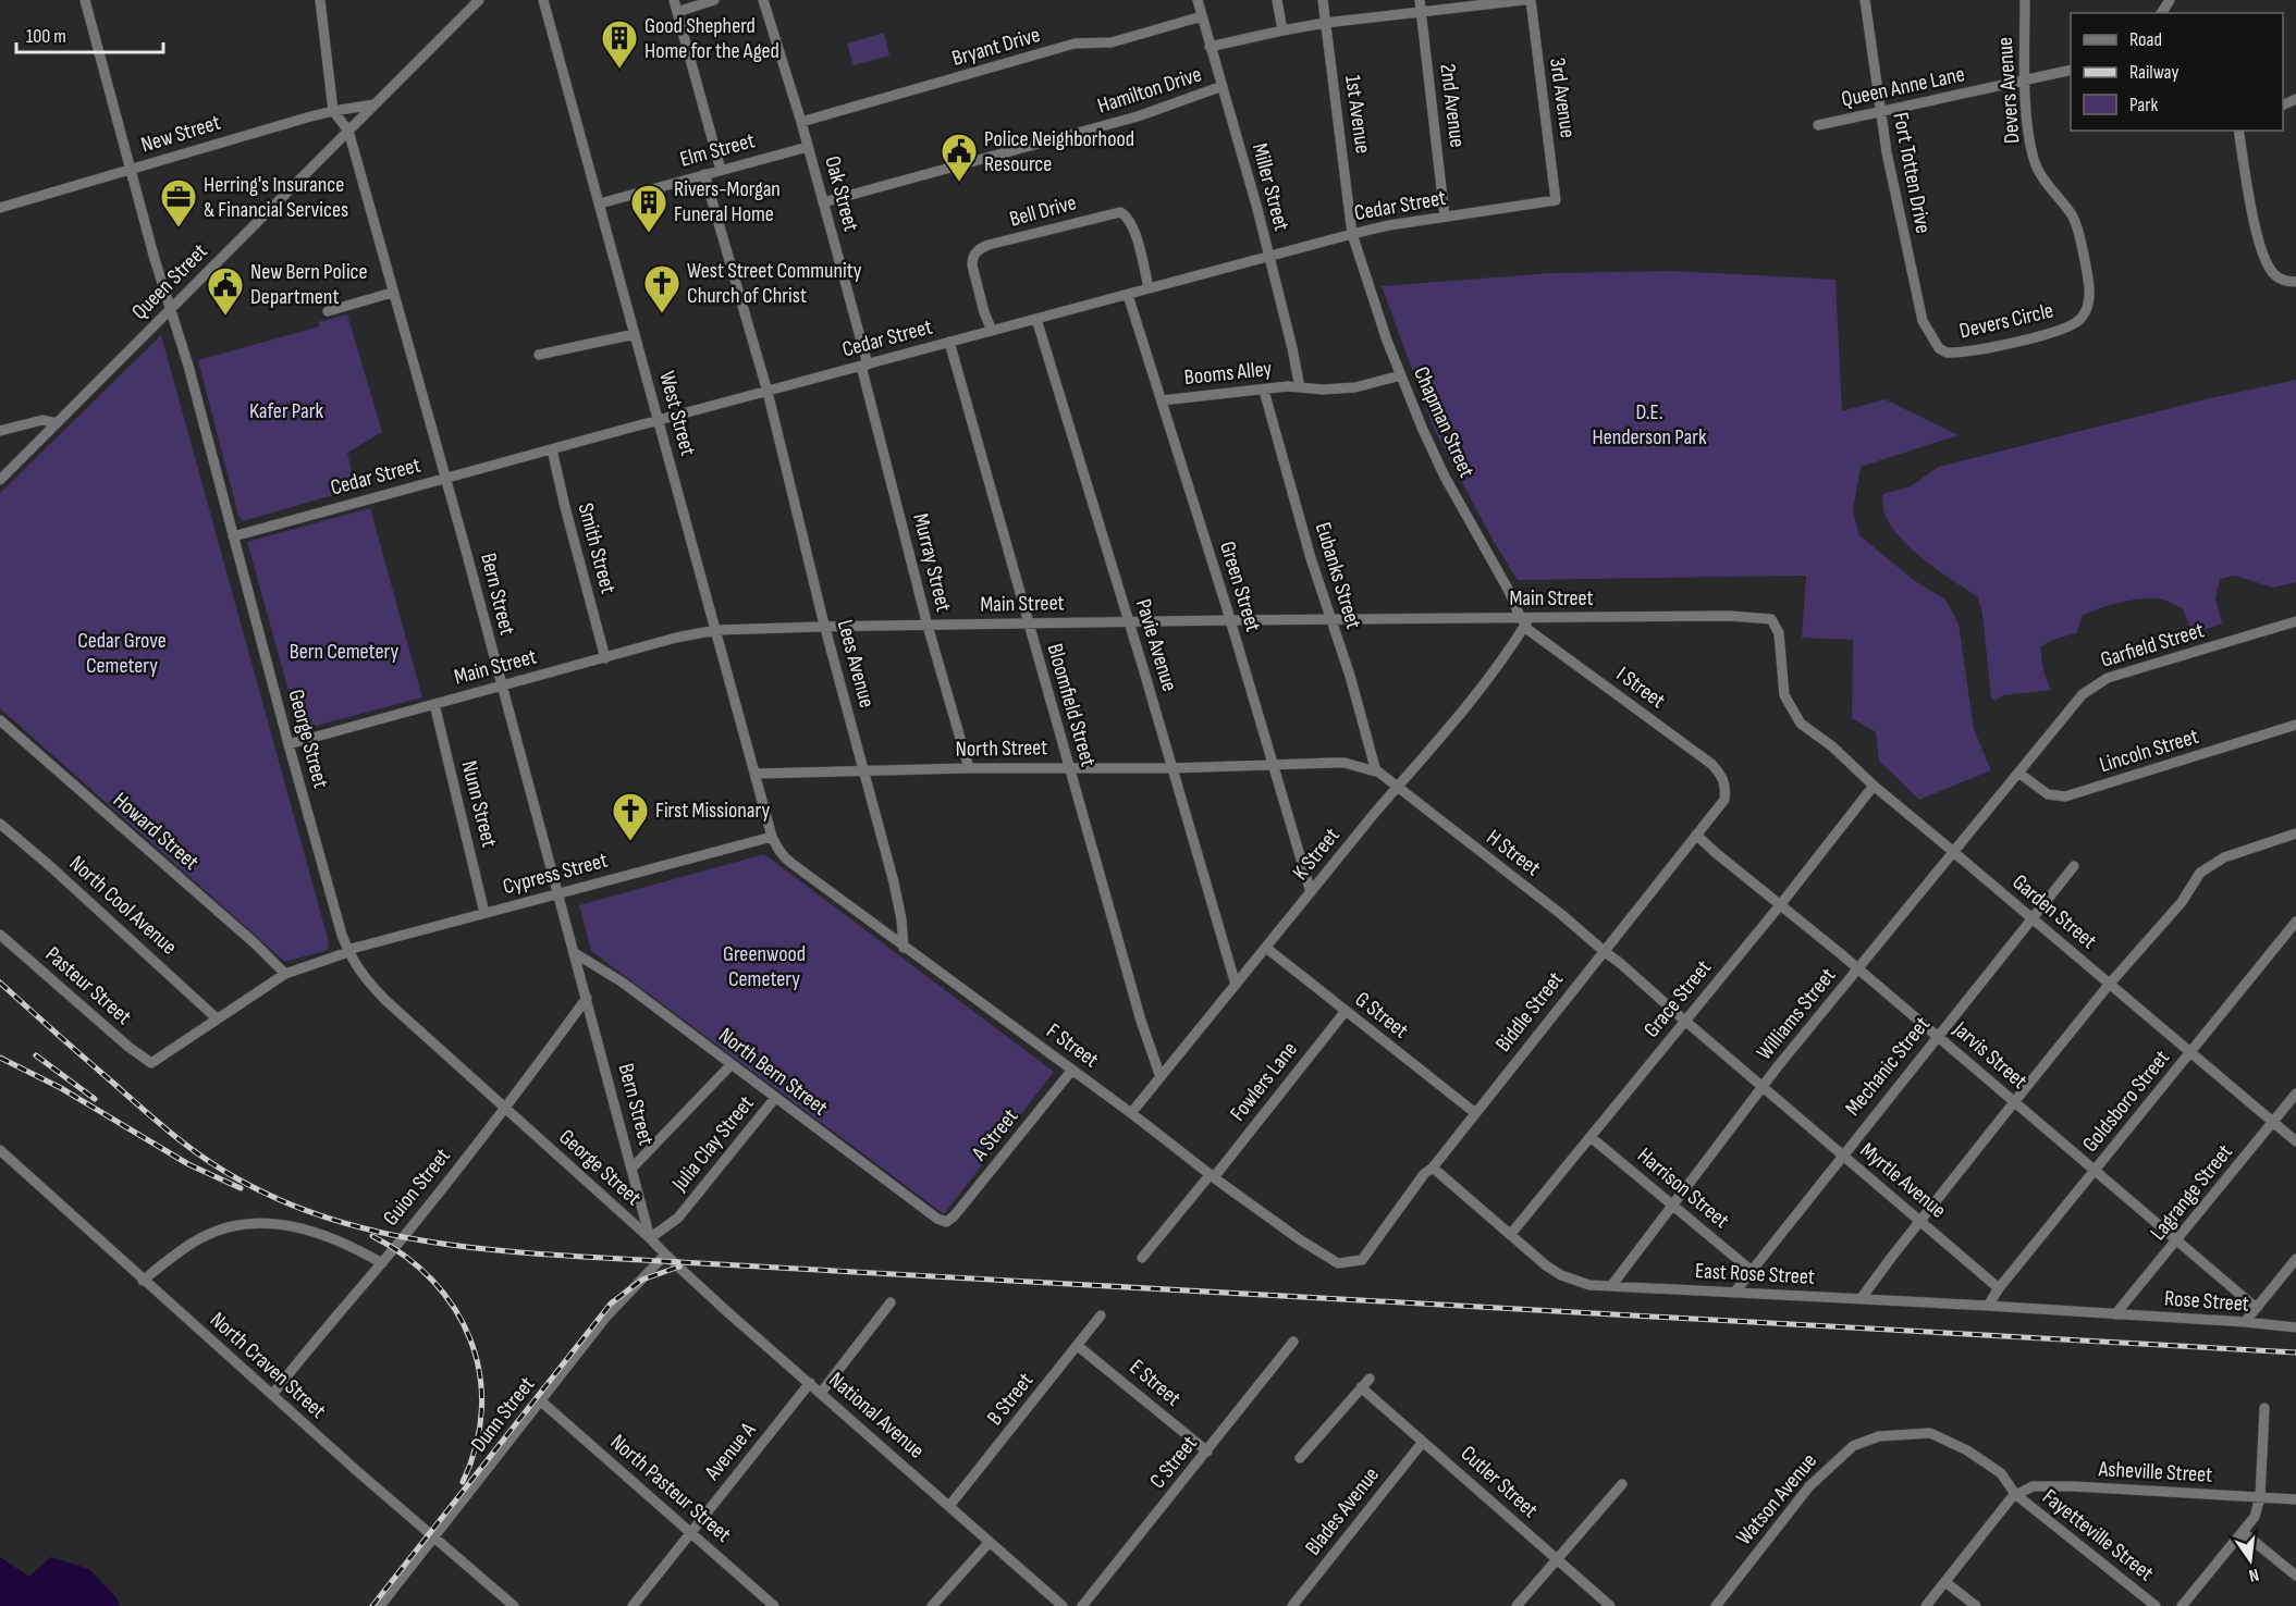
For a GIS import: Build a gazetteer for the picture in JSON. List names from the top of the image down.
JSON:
{
  "streets": {
    "street": [
      "Bryant Drive",
      "Queen Anne Lane",
      "Hamilton Drive",
      "Devers Avenue",
      "3rd Avenue",
      "2nd Avenue",
      "1st Avenue",
      "New Street",
      "Elm Street",
      "Fort Totten Drive",
      "Miller Street",
      "Oak Street",
      "Cedar Street",
      "Bell Drive",
      "Queen Street",
      "Devers Circle",
      "Booms Alley",
      "West Street",
      "Chapman Street",
      "Smith Street",
      "Murray Street",
      "Eubanks Street",
      "Green Street",
      "Bern Street",
      "Main Street",
      "Pavie Avenue",
      "Garfield Street",
      "Lees Avenue",
      "I Street",
      "Bloomfield Street",
      "George Street",
      "North Street",
      "Lincoln Street",
      "Nunn Street",
      "Howard Street",
      "H Street",
      "K Street",
      "Cypress Street",
      "North Cool Avenue",
      "Garden Street",
      "Pasteur Street",
      "Grace Street",
      "Biddle Street",
      "Williams Street",
      "G Street",
      "F Street",
      "Jarvis Street",
      "Mechanic Street",
      "North Bern Street",
      "Fowlers Lane",
      "Goldsboro Street",
      "A Street",
      "Julia Clay Street",
      "Myrtle Avenue",
      "Guion Street",
      "Harrison Street",
      "Lagrange Street",
      "East Rose Street",
      "Rose Street",
      "North Craven Street",
      "E Street",
      "B Street",
      "Dunn Street",
      "National Avenue",
      "Avenue A",
      "C Street",
      "Asheville Street",
      "Cutler Street",
      "North Pasteur Street",
      "Watson Avenue",
      "Blades Avenue",
      "Fayetteville Street"
    ]
  },
  "crossings": [
    ["Bryant Drive", "Miller Street"],
    ["Bryant Drive", "Oak Street"],
    ["Queen Anne Lane", "Devers Avenue"],
    ["Queen Anne Lane", "Fort Totten Drive"],
    ["Hamilton Drive", "Miller Street"],
    ["Hamilton Drive", "Oak Street"],
    ["Devers Avenue", "Devers Circle"],
    ["3rd Avenue", "Cedar Street"],
    ["2nd Avenue", "Cedar Street"],
    ["1st Avenue", "Cedar Street"],
    ["1st Avenue", "Chapman Street"],
    ["New Street", "Queen Street"],
    ["New Street", "Bern Street"],
    ["New Street", "George Street"],
    ["Elm Street", "Oak Street"],
    ["Elm Street", "West Street"],
    ["Elm Street", "Lees Avenue"],
    ["Fort Totten Drive", "Devers Circle"],
    ["Miller Street", "Cedar Street"],
    ["Miller Street", "Booms Alley"],
    ["Oak Street", "Cedar Street"],
    ["Oak Street", "Murray Street"],
    ["Cedar Street", "Bell Drive"],
    ["Cedar Street", "West Street"],
    ["Cedar Street", "Chapman Street"],
    ["Cedar Street", "Smith Street"],
    ["Cedar Street", "Murray Street"],
    ["Cedar Street", "Green Street"],
    ["Cedar Street", "Bern Street"],
    ["Cedar Street", "Pavie Avenue"],
    ["Cedar Street", "Lees Avenue"],
    ["Cedar Street", "Bloomfield Street"],
    ["Cedar Street", "George Street"],
    ["Queen Street", "Bern Street"],
    ["Queen Street", "George Street"],
    ["Booms Alley", "Chapman Street"],
    ["Booms Alley", "Eubanks Street"],
    ["Booms Alley", "Green Street"],
    ["West Street", "Main Street"],
    ["West Street", "North Street"],
    ["West Street", "Cypress Street"],
    ["West Street", "F Street"],
    ["Chapman Street", "Main Street"],
    ["Chapman Street", "I Street"],
    ["Chapman Street", "K Street"],
    ["Smith Street", "Main Street"],
    ["Murray Street", "Main Street"],
    ["Murray Street", "North Street"],
    ["Eubanks Street", "Main Street"],
    ["Eubanks Street", "North Street"],
    ["Green Street", "Main Street"],
    ["Green Street", "North Street"],
    ["Green Street", "K Street"],
    ["Bern Street", "Main Street"],
    ["Bern Street", "George Street"],
    ["Bern Street", "Cypress Street"],
    ["Bern Street", "North Bern Street"],
    ["Bern Street", "Julia Clay Street"],
    ["Bern Street", "Guion Street"],
    ["Main Street", "Pavie Avenue"],
    ["Main Street", "Lees Avenue"],
    ["Main Street", "I Street"],
    ["Main Street", "Bloomfield Street"],
    ["Main Street", "George Street"],
    ["Main Street", "Nunn Street"],
    ["Main Street", "K Street"],
    ["Main Street", "Garden Street"],
    ["Pavie Avenue", "North Street"],
    ["Pavie Avenue", "K Street"],
    ["Garfield Street", "Lincoln Street"],
    ["Garfield Street", "Williams Street"],
    ["Lees Avenue", "North Street"],
    ["Lees Avenue", "F Street"],
    ["I Street", "K Street"],
    ["I Street", "Biddle Street"],
    ["Bloomfield Street", "North Street"],
    ["Bloomfield Street", "K Street"],
    ["George Street", "Cypress Street"],
    ["George Street", "Julia Clay Street"],
    ["George Street", "Guion Street"],
    ["George Street", "Dunn Street"],
    ["George Street", "National Avenue"],
    ["North Street", "H Street"],
    ["North Street", "K Street"],
    ["Lincoln Street", "Williams Street"],
    ["Nunn Street", "Cypress Street"],
    ["Howard Street", "Cypress Street"],
    ["H Street", "K Street"],
    ["H Street", "Biddle Street"],
    ["H Street", "Myrtle Avenue"],
    ["K Street", "G Street"],
    ["K Street", "F Street"],
    ["Cypress Street", "North Cool Avenue"],
    ["Cypress Street", "Pasteur Street"],
    ["Cypress Street", "F Street"],
    ["Garden Street", "Grace Street"],
    ["Garden Street", "Williams Street"],
    ["Garden Street", "Mechanic Street"],
    ["Garden Street", "Goldsboro Street"],
    ["Garden Street", "Lagrange Street"],
    ["Grace Street", "Jarvis Street"],
    ["Grace Street", "Myrtle Avenue"],
    ["Grace Street", "Harrison Street"],
    ["Grace Street", "East Rose Street"],
    ["Biddle Street", "G Street"],
    ["Biddle Street", "F Street"],
    ["Biddle Street", "Jarvis Street"],
    ["Biddle Street", "Myrtle Avenue"],
    ["Biddle Street", "East Rose Street"],
    ["Williams Street", "Jarvis Street"],
    ["Williams Street", "Myrtle Avenue"],
    ["Williams Street", "Harrison Street"],
    ["Williams Street", "East Rose Street"],
    ["G Street", "Fowlers Lane"],
    ["F Street", "Fowlers Lane"],
    ["F Street", "A Street"],
    ["Jarvis Street", "Mechanic Street"],
    ["Jarvis Street", "Goldsboro Street"],
    ["Jarvis Street", "Lagrange Street"],
    ["Mechanic Street", "Myrtle Avenue"],
    ["Mechanic Street", "Harrison Street"],
    ["Mechanic Street", "East Rose Street"],
    ["North Bern Street", "A Street"],
    ["North Bern Street", "Julia Clay Street"],
    ["Goldsboro Street", "Myrtle Avenue"],
    ["Goldsboro Street", "East Rose Street"],
    ["Guion Street", "North Craven Street"],
    ["Lagrange Street", "East Rose Street"],
    ["Lagrange Street", "Rose Street"],
    ["East Rose Street", "Rose Street"],
    ["North Craven Street", "Dunn Street"],
    ["E Street", "B Street"],
    ["E Street", "C Street"],
    ["B Street", "National Avenue"],
    ["Dunn Street", "National Avenue"],
    ["Dunn Street", "North Pasteur Street"],
    ["National Avenue", "Avenue A"],
    ["Avenue A", "North Pasteur Street"],
    ["Asheville Street", "Watson Avenue"],
    ["Asheville Street", "Fayetteville Street"],
    ["Cutler Street", "Blades Avenue"],
    ["Watson Avenue", "Fayetteville Street"]
  ],
  "parks": [
    "Kafer Park",
    "D.E. Henderson Park",
    "Cedar Grove Cemetery",
    "Bern Cemetery",
    "Greenwood Cemetery"
  ],
  "places": {
    "building": ["Good Shepherd Home for the Aged", "Rivers-Morgan Funeral Home"],
    "public building": ["Police Neighborhood Resource", "New Bern Police Department"],
    "office": ["Herring's Insurance & Financial Services"],
    "church": ["West Street Community Church of Christ", "First Missionary"]
  },
  "legend": ["Road", "Railway", "Park"],
  "scale_bar": "100 m",
  "north": "bottom"
}
